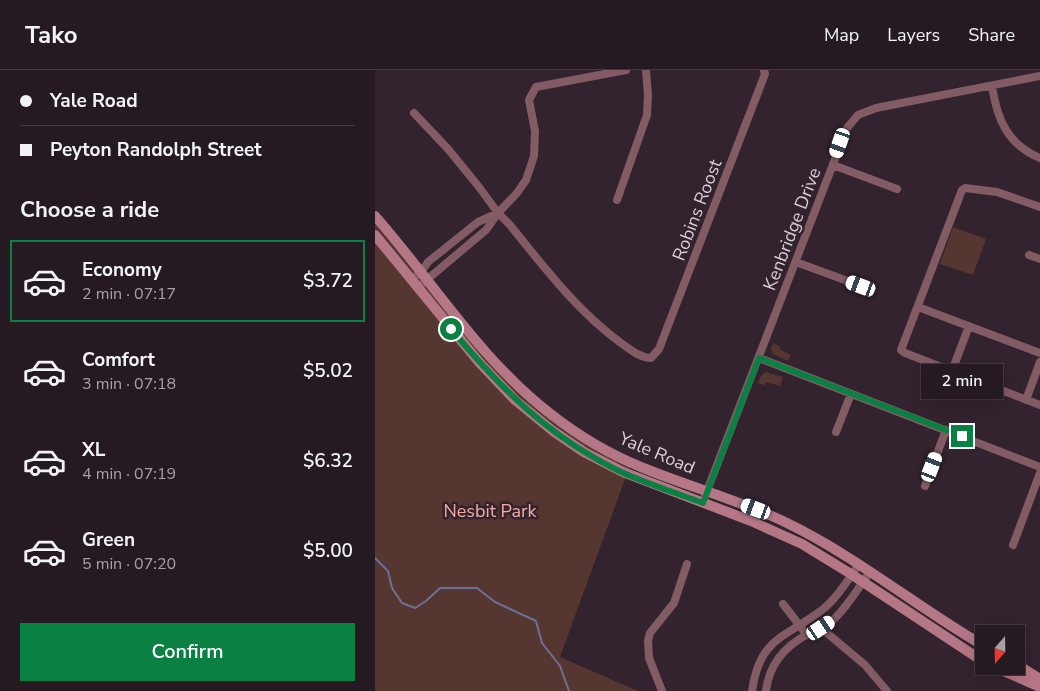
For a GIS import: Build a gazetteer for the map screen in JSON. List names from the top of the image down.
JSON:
{
  "streets": {
    "main road": ["Yale Road"],
    "street": ["Robins Roost", "Kenbridge Drive"]
  },
  "crossings": [
    ["Kenbridge Drive", "Yale Road"]
  ],
  "parks": ["Nesbit Park"],
  "north": "bottom",
  "page": {
    "header": "Tako",
    "nav": ["Map", "Layers", "Share"],
    "banner": ["Yale Road", "Peyton Randolph Street"],
    "heading": "Choose a ride",
    "list": [
      {
        "name": "Economy",
        "note": "2 min · 07:17",
        "value": "$3.72"
      },
      {
        "name": "Comfort",
        "note": "3 min · 07:18",
        "value": "$5.02"
      },
      {
        "name": "XL",
        "note": "4 min · 07:19",
        "value": "$6.32"
      },
      {
        "name": "Green",
        "note": "5 min · 07:20",
        "value": "$5.00"
      }
    ],
    "bubble": "2 min",
    "buttons": "Confirm"
  }
}
